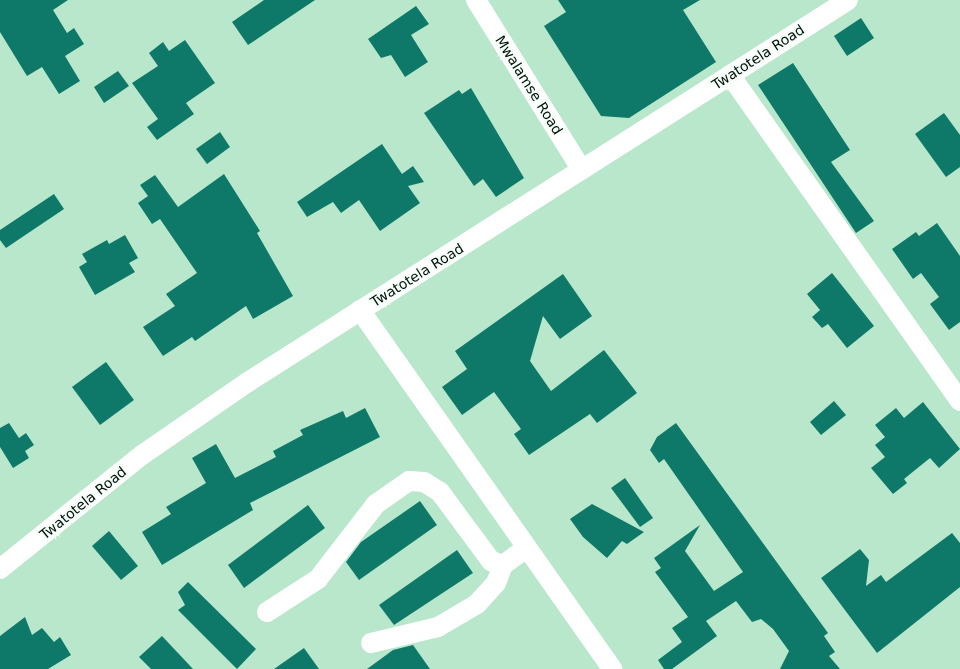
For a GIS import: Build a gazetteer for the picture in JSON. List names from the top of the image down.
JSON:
{
  "streets": {
    "street": ["Twatotela Road", "Mwalamse Road"]
  },
  "crossings": [
    ["Twatotela Road", "Mwalamse Road"]
  ]
}
